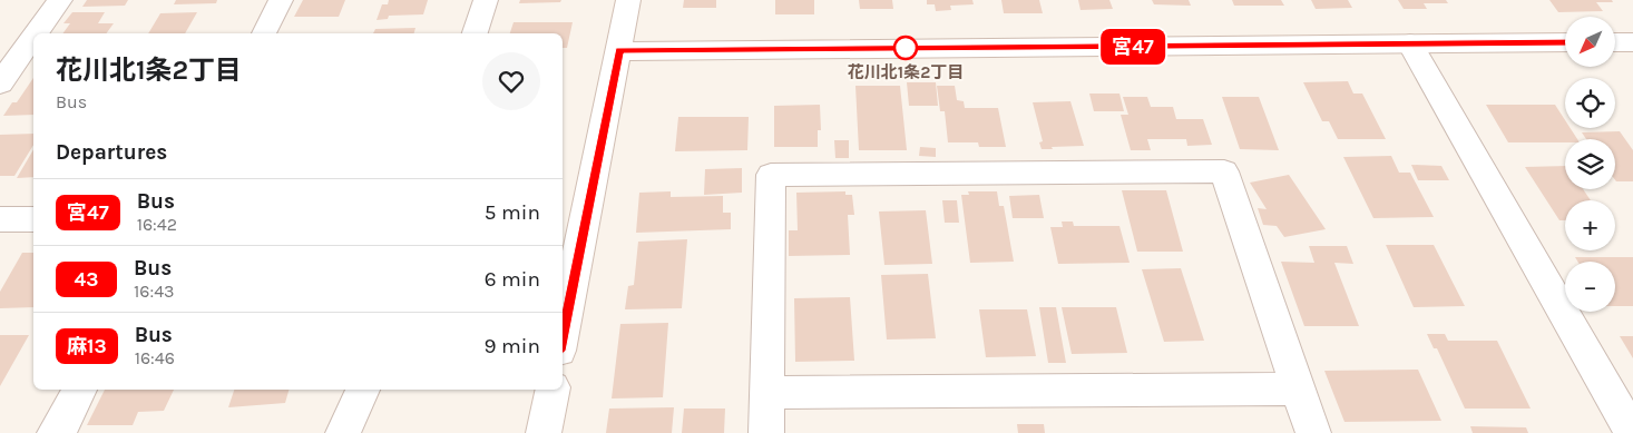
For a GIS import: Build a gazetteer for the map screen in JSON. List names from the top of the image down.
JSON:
{
  "places": ["花川北1条2丁目"],
  "lines": ["bus line 宮47"],
  "north": "bottom left",
  "page": {
    "on_map": "宮47",
    "map_buttons": ["+", "−"],
    "heading": [
      ["花川北1条2丁目", "Bus"],
      "Departures"
    ],
    "list": [
      {
        "mark": "宮47",
        "name": "Bus",
        "note": "16:42",
        "value": "5 min"
      },
      {
        "mark": "43",
        "name": "Bus",
        "note": "16:43",
        "value": "6 min"
      },
      {
        "mark": "麻13",
        "name": "Bus",
        "note": "16:46",
        "value": "9 min"
      }
    ]
  }
}
